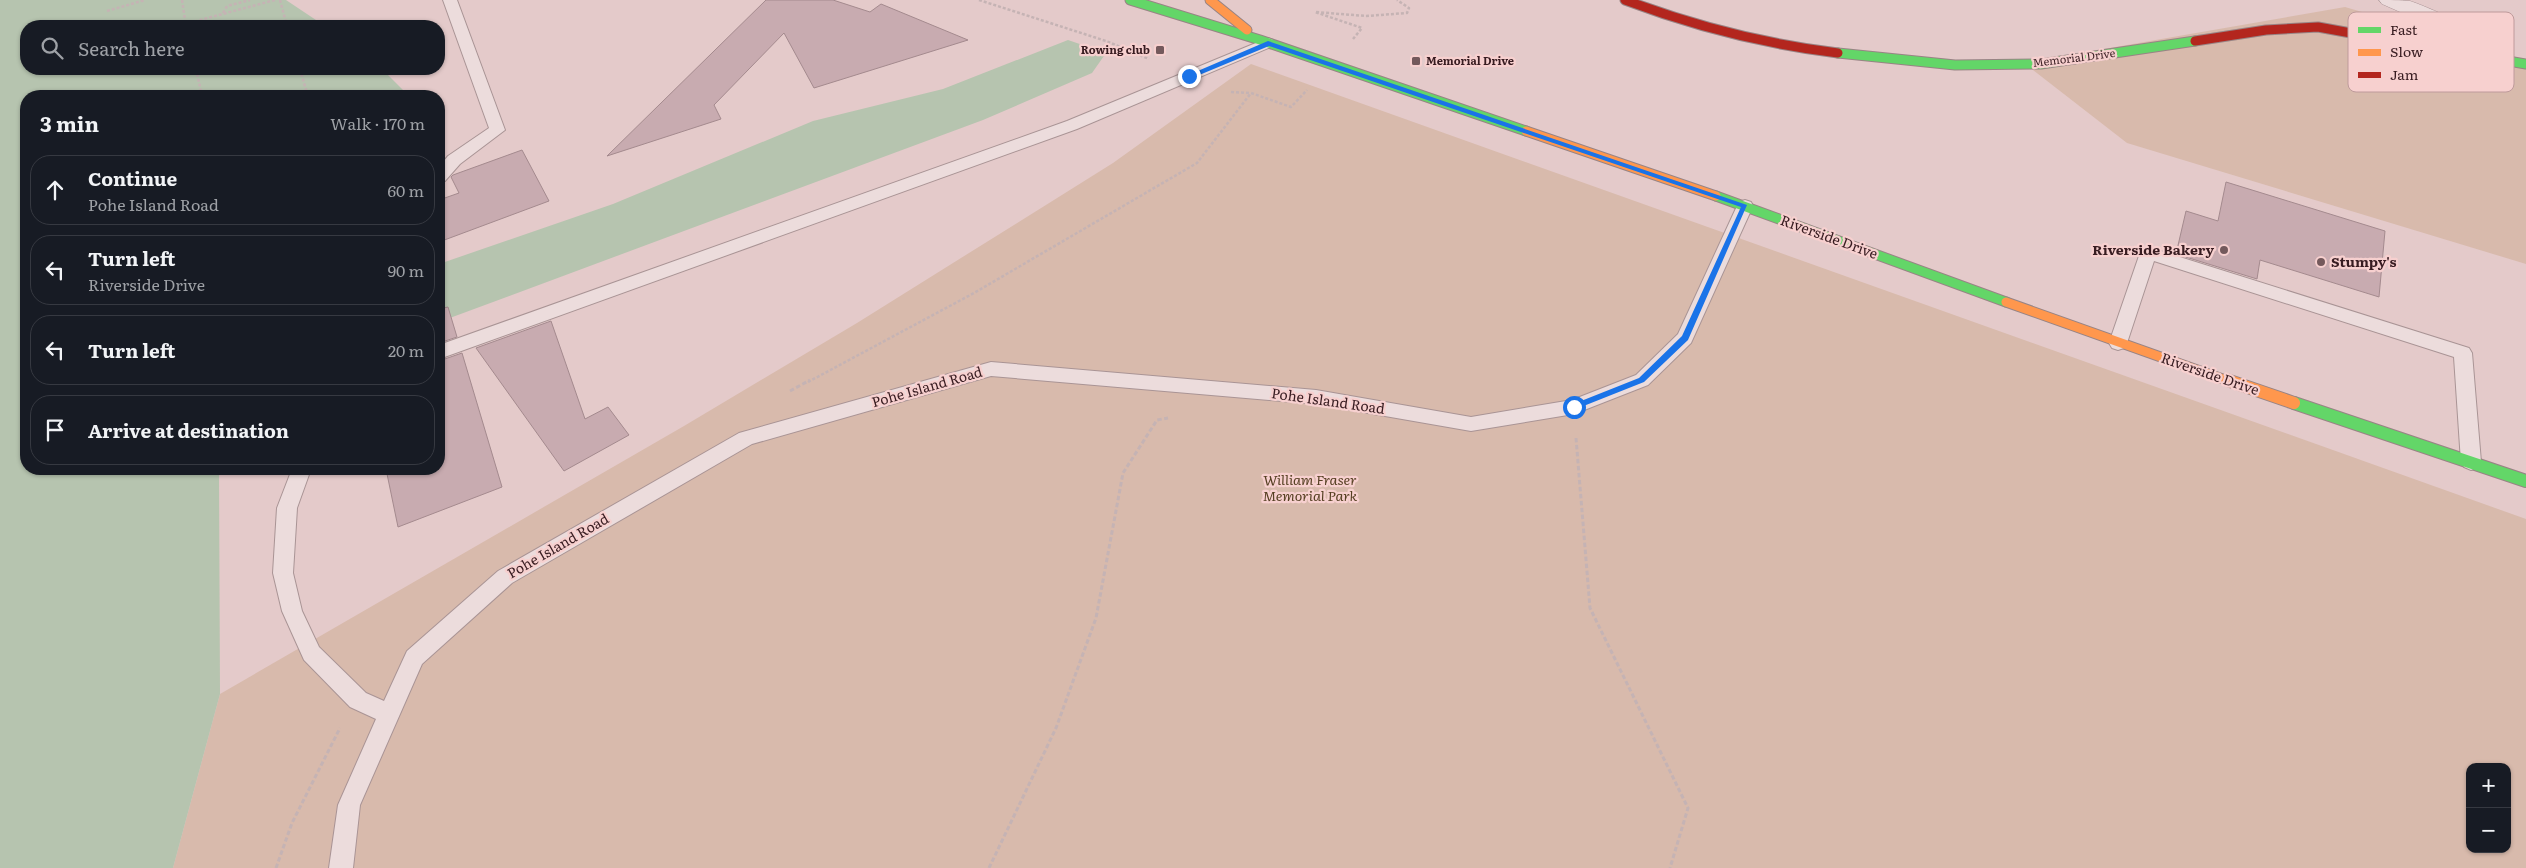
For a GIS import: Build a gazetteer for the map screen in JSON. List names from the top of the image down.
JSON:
{
  "streets": {
    "main road": ["Memorial Drive", "Riverside Drive"],
    "lane": ["Pohe Island Road"]
  },
  "crossings": [
    ["Riverside Drive", "Pohe Island Road"]
  ],
  "parks": ["William Fraser Memorial Park"],
  "places": {
    "transit": ["Rowing club", "Memorial Drive"],
    "other": ["Riverside Bakery", "Stumpy's"]
  },
  "legend": ["Fast", "Slow", "Jam"],
  "page": {
    "search": "Search here",
    "heading": ["3 min", "Walk · 170 m"],
    "list": [
      ["Continue", "Pohe Island Road", "60 m"],
      ["Turn left", "Riverside Drive", "90 m"],
      ["Turn left", "20 m"],
      "Arrive at destination"
    ],
    "map_buttons": ["+", "−"]
  }
}
